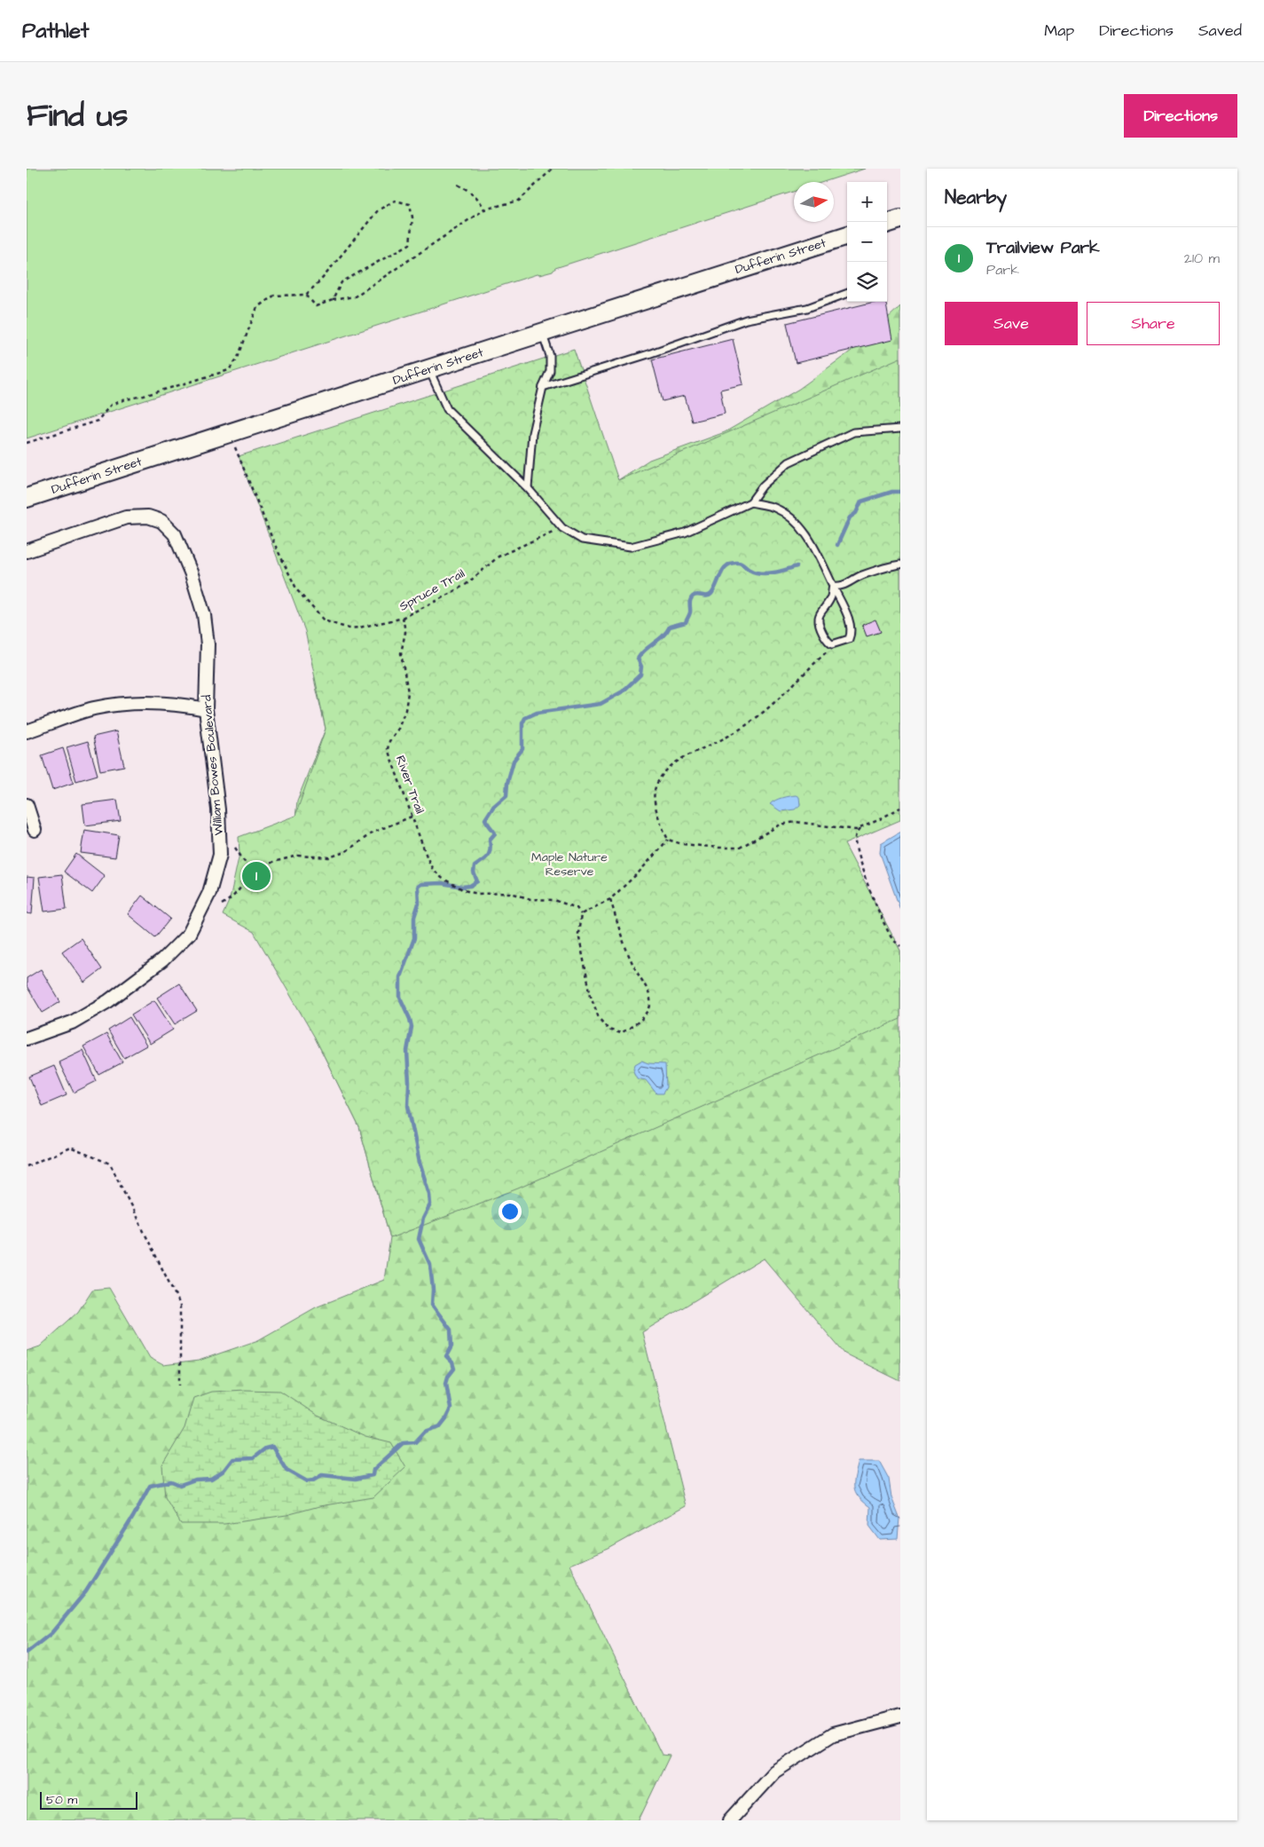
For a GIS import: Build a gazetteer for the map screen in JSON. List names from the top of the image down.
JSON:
{
  "streets": {
    "main road": ["Dufferin Street"],
    "street": ["William Bowes Boulevard"],
    "path": ["Spruce Trail", "River Trail"]
  },
  "crossings": [
    ["Dufferin Street", "Spruce Trail"],
    ["Spruce Trail", "River Trail"]
  ],
  "parks": ["Maple Nature Reserve"],
  "scale_bar": "50 m",
  "north": "right",
  "page": {
    "header": "Pathlet",
    "nav": ["Map", "Directions", "Saved"],
    "title": "Find us",
    "buttons": [
      "Directions",
      ["Save", "Share"]
    ],
    "heading": "Nearby",
    "map_buttons": ["+", "−"],
    "list": [
      {
        "mark": "1",
        "name": "Trailview Park",
        "note": "Park",
        "value": "210 m"
      }
    ],
    "pins": "1",
    "scale": "50 m"
  }
}
